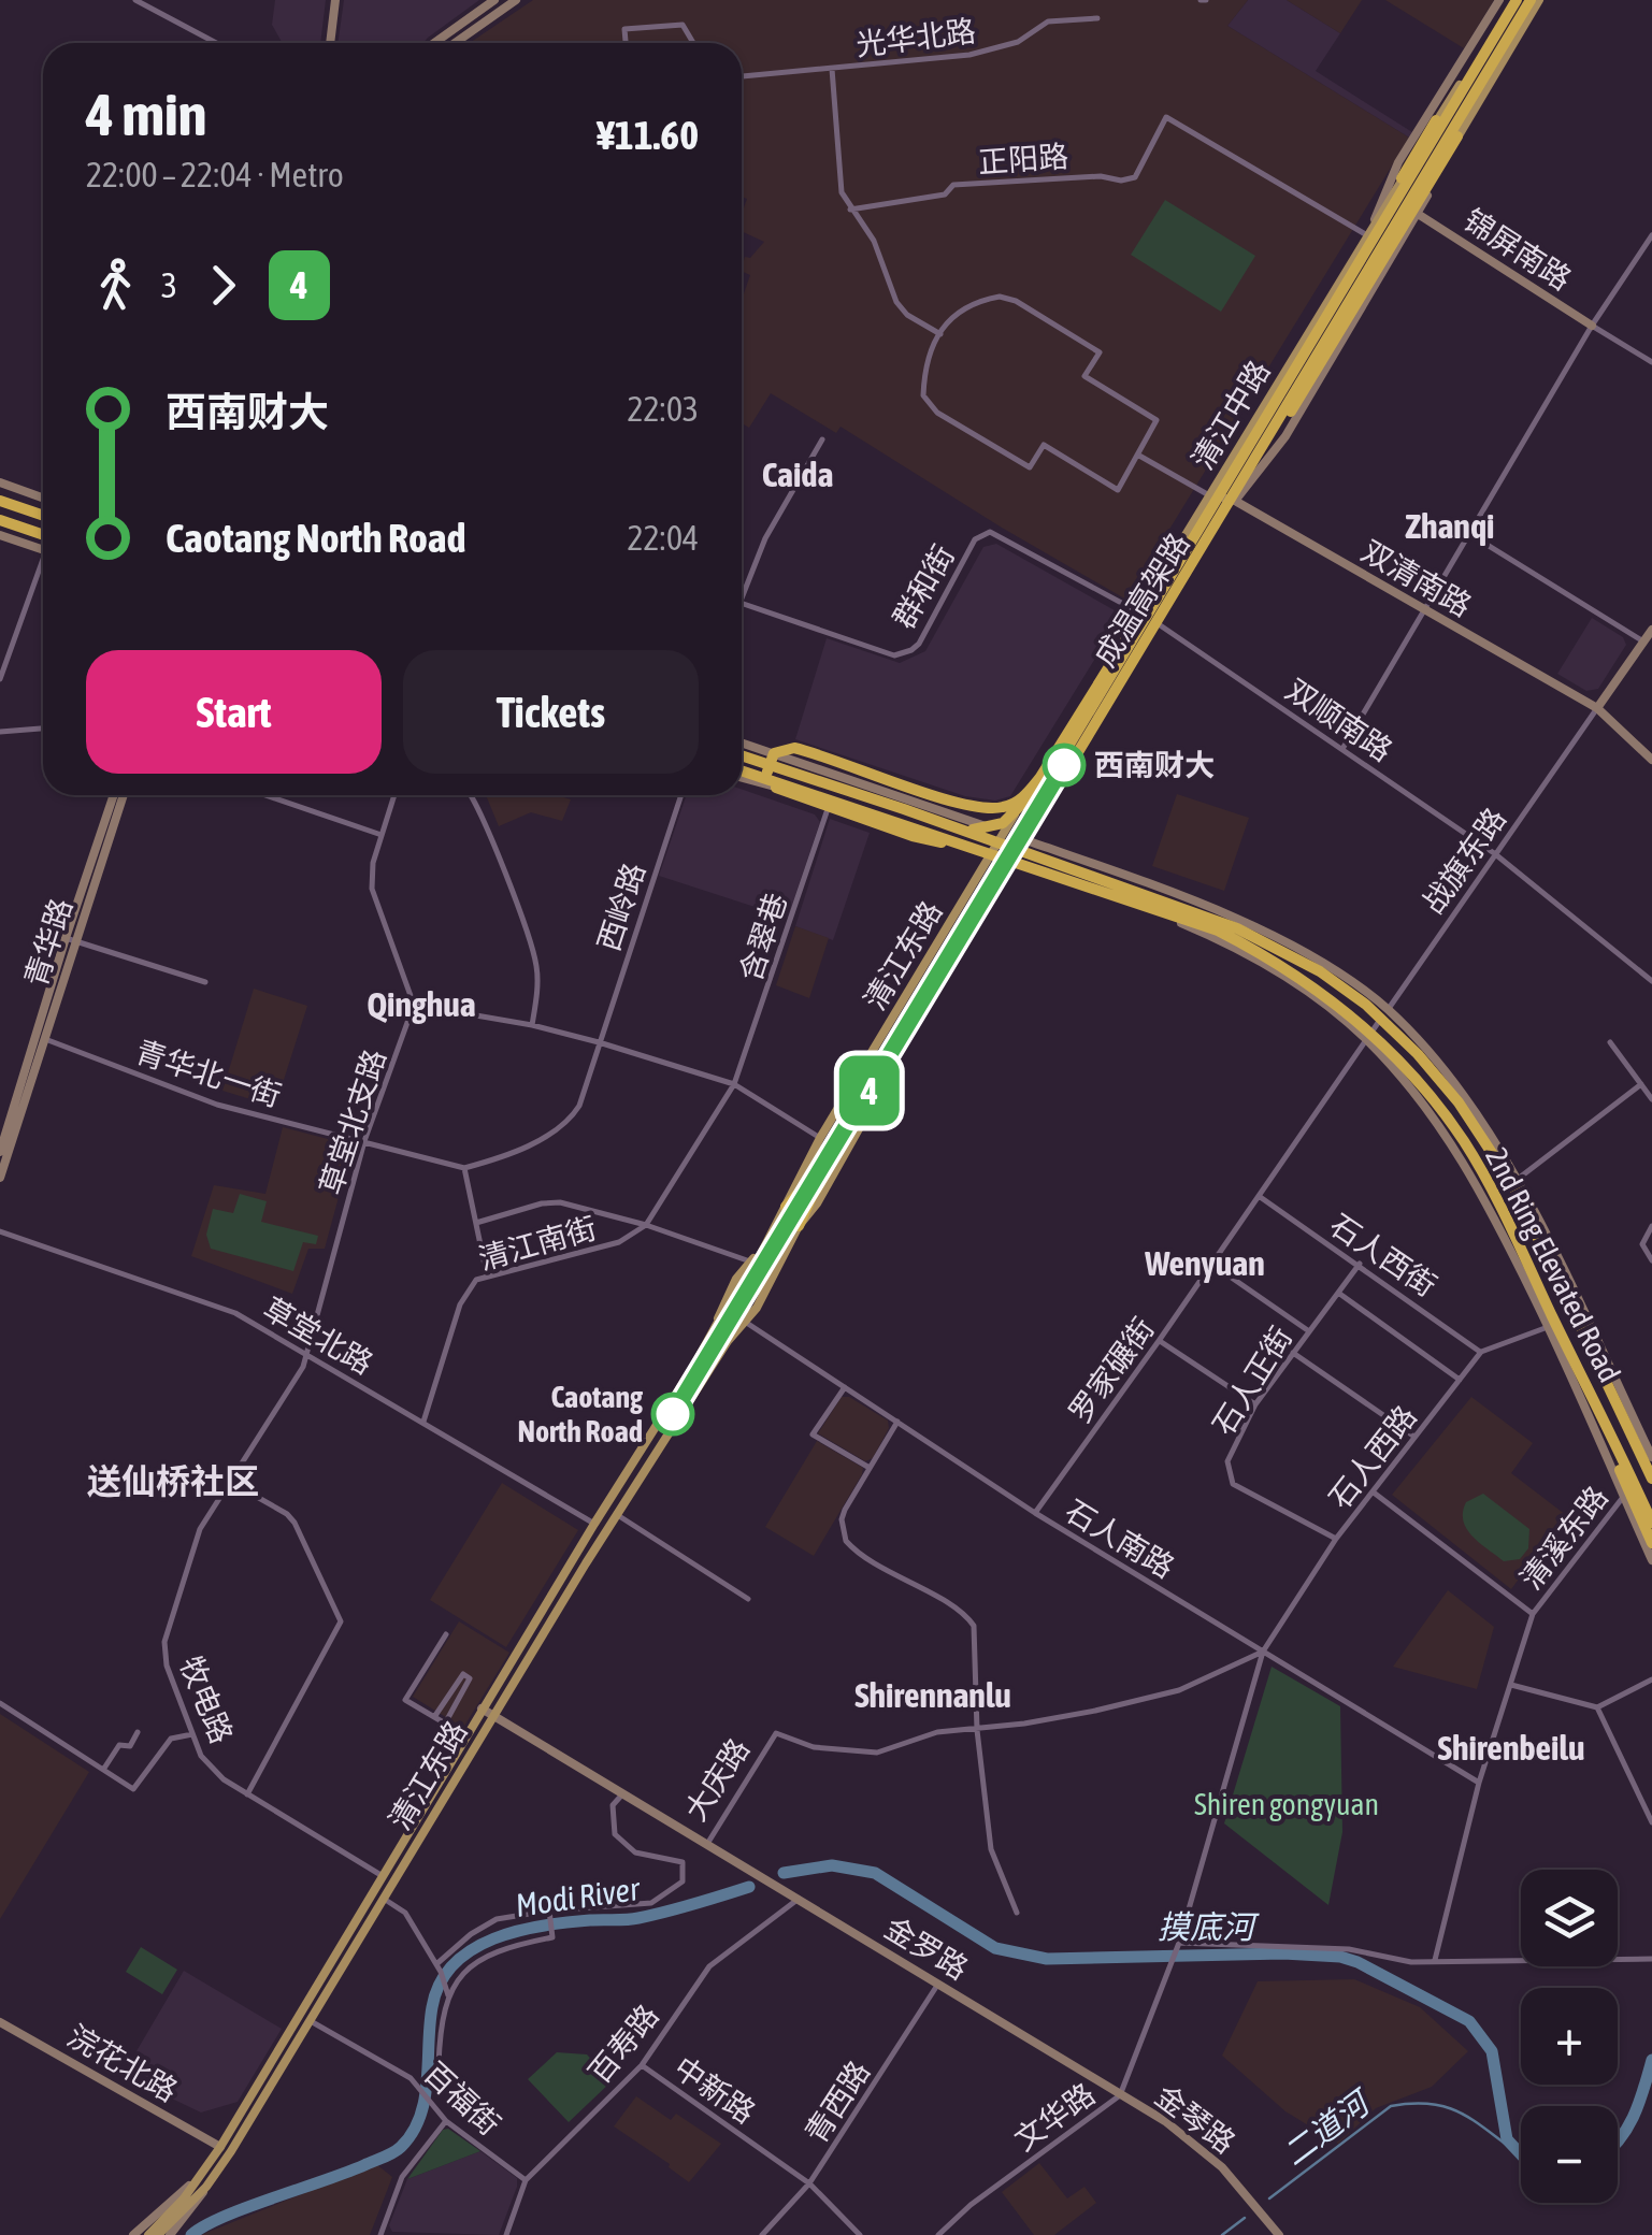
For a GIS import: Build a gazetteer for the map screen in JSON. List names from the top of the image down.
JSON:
{
  "streets": {
    "highway": ["成温高架路", "2nd Ring Elevated Road"],
    "main road": [
      "锦屏南路",
      "清江中路",
      "双清南路",
      "青华路",
      "清江东路",
      "大庆路",
      "金罗路",
      "浣花北路",
      "金琴路"
    ],
    "street": [
      "光华北路",
      "正阳路",
      "群和街",
      "双顺南路",
      "战旗东路",
      "西岭路",
      "含翠巷",
      "青华北一街",
      "草堂北支路",
      "清江南街",
      "石人西街",
      "草堂北路",
      "罗家碾街",
      "石人正街",
      "石人西路",
      "清溪东路",
      "石人南路",
      "牧电路",
      "百寿路",
      "中新路",
      "百福街",
      "青西路",
      "文华路"
    ]
  },
  "crossings": [
    ["正阳路", "清江中路"],
    ["正阳路", "成温高架路"],
    ["锦屏南路", "清江中路"],
    ["清江中路", "双清南路"],
    ["清江中路", "群和街"],
    ["清江中路", "成温高架路"],
    ["清江中路", "双顺南路"],
    ["清江中路", "清江东路"],
    ["清江中路", "2nd Ring Elevated Road"],
    ["双清南路", "战旗东路"],
    ["成温高架路", "清江东路"],
    ["双顺南路", "战旗东路"],
    ["战旗东路", "罗家碾街"],
    ["西岭路", "青华北一街"],
    ["含翠巷", "清江南街"],
    ["青华路", "青华北一街"],
    ["清江东路", "2nd Ring Elevated Road"],
    ["清江东路", "草堂北路"],
    ["清江东路", "石人南路"],
    ["清江东路", "牧电路"],
    ["清江东路", "大庆路"],
    ["清江东路", "浣花北路"],
    ["清江东路", "百福街"],
    ["青华北一街", "草堂北支路"],
    ["草堂北支路", "草堂北路"],
    ["草堂北支路", "牧电路"],
    ["清江南街", "草堂北路"],
    ["石人西街", "罗家碾街"],
    ["石人西街", "石人正街"],
    ["石人西街", "石人西路"],
    ["草堂北路", "牧电路"],
    ["罗家碾街", "石人南路"],
    ["石人正街", "石人西路"],
    ["石人西路", "石人南路"],
    ["石人西路", "大庆路"],
    ["石人西路", "文华路"],
    ["清溪东路", "石人南路"],
    ["石人南路", "大庆路"],
    ["大庆路", "金罗路"],
    ["金罗路", "百寿路"],
    ["金罗路", "青西路"],
    ["金罗路", "文华路"],
    ["金罗路", "金琴路"],
    ["百寿路", "中新路"],
    ["百寿路", "百福街"],
    ["中新路", "青西路"],
    ["文华路", "金琴路"]
  ],
  "districts": [
    "Caida",
    "Zhanqi",
    "Qinghua",
    "Wenyuan",
    "送仙桥社区",
    "Shirennanlu",
    "Shirenbeilu"
  ],
  "water": ["Modi River", "摸底河", "二道河"],
  "parks": ["Shiren gongyuan"],
  "places": ["西南财大", "Caotang North Road"],
  "lines": ["metro line 4"],
  "page": {
    "on_map": "4",
    "heading": ["4 min", "22:00 – 22:04 · Metro", "¥11.60"],
    "legs": ["3", "4"],
    "list": [
      {
        "name": "西南财大",
        "value": "22:03"
      },
      {
        "name": "Caotang North Road",
        "value": "22:04"
      }
    ],
    "buttons": ["Start", "Tickets"],
    "map_buttons": ["+", "−"]
  }
}
